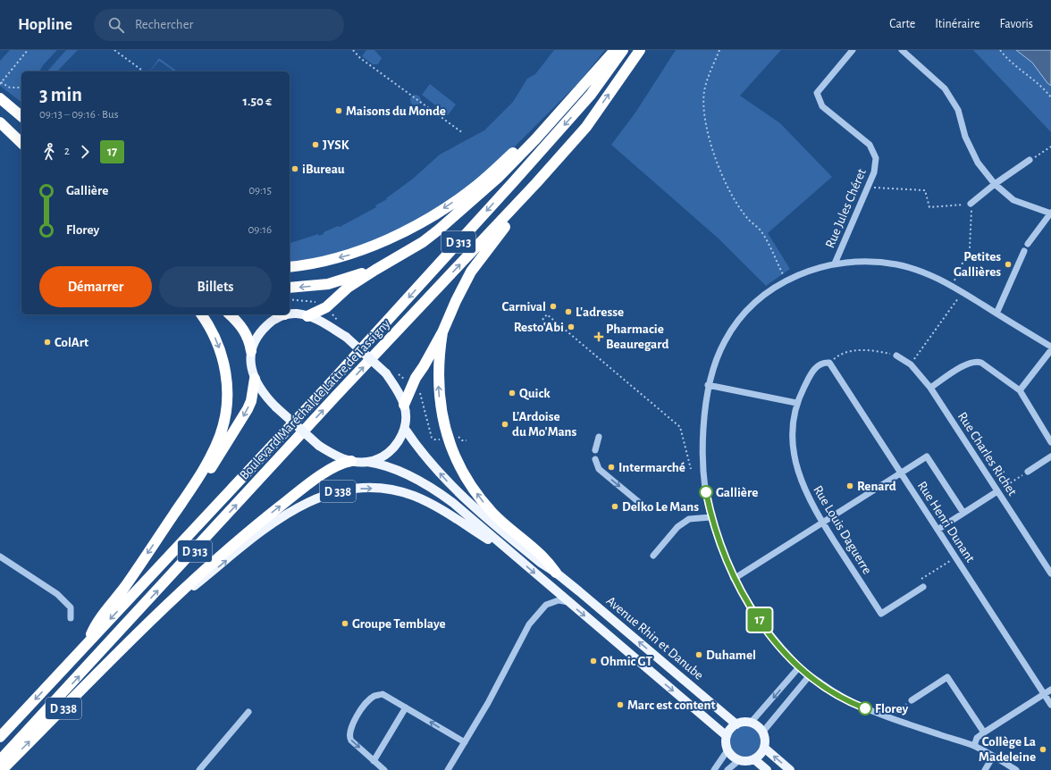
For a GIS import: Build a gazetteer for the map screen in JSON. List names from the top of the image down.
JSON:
{
  "streets": {
    "highway": ["D 313", "Boulevard Maréchal de Lattre de Tassigny", "D 338"],
    "main road": ["Avenue Rhin et Danube"],
    "street": [
      "Rue Jules Chéret",
      "Rue Charles Richet",
      "Rue Henri Dunant",
      "Rue Louis Daguerre"
    ]
  },
  "crossings": [
    ["Boulevard Maréchal de Lattre de Tassigny", "D 338"],
    ["D 338", "Avenue Rhin et Danube"],
    ["Rue Henri Dunant", "Rue Louis Daguerre"]
  ],
  "places": {
    "other": [
      "Maisons du Monde",
      "JYSK",
      "iBureau",
      "Petites Gallières",
      "Carnival",
      "L'adresse",
      "Resto'Abi",
      "ColArt",
      "Quick",
      "L'Ardoise du Mo'Mans",
      "Intermarché",
      "Renard",
      "Gallière",
      "Delko Le Mans",
      "Groupe Temblaye",
      "Duhamel",
      "Ohmic GT",
      "Marc est content",
      "Florey",
      "Collège La Madeleine"
    ],
    "health": ["Pharmacie Beauregard"]
  },
  "lines": ["bus line 17"],
  "page": {
    "header": "Hopline",
    "search": "Rechercher",
    "nav": ["Carte", "Itinéraire", "Favoris"],
    "on_map": "17",
    "heading": ["3 min", "09:13 – 09:16 · Bus", "1.50 €"],
    "legs": ["2", "17"],
    "list": [
      {
        "name": "Gallière",
        "value": "09:15"
      },
      {
        "name": "Florey",
        "value": "09:16"
      }
    ],
    "buttons": ["Démarrer", "Billets"]
  }
}
